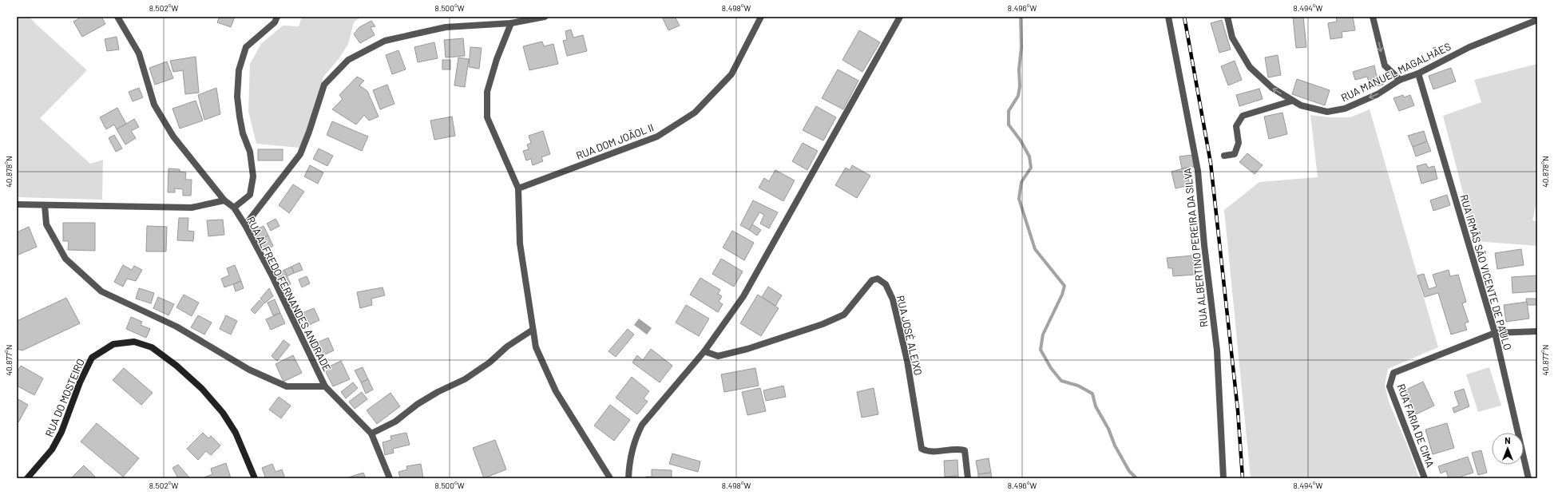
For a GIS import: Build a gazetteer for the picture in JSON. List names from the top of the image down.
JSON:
{
  "streets": {
    "main road": ["RUA DO MOSTEIRO"],
    "street": [
      "RUA MANUEL MAGALHÃES",
      "RUA DOM JOÃOL II",
      "RUA ALBERTINO PEREIRA DA SILVA",
      "RUA IRMÃS SÃO VICENTE DE PAULO",
      "RUA ALFREDO FERNANDES ANDRADE",
      "RUA JOSÉ ALEIXO",
      "RUA FARIA DE CIMA"
    ]
  },
  "crossings": [
    ["RUA MANUEL MAGALHÃES", "RUA IRMÃS SÃO VICENTE DE PAULO"],
    ["RUA IRMÃS SÃO VICENTE DE PAULO", "RUA FARIA DE CIMA"]
  ],
  "one_way": ["RUA MANUEL MAGALHÃES"],
  "north": "top",
  "coordinates": [
    "8.502°W",
    "8.500°W",
    "8.498°W",
    "8.496°W",
    "8.494°W",
    "40.878°N",
    "40.877°N"
  ]
}
